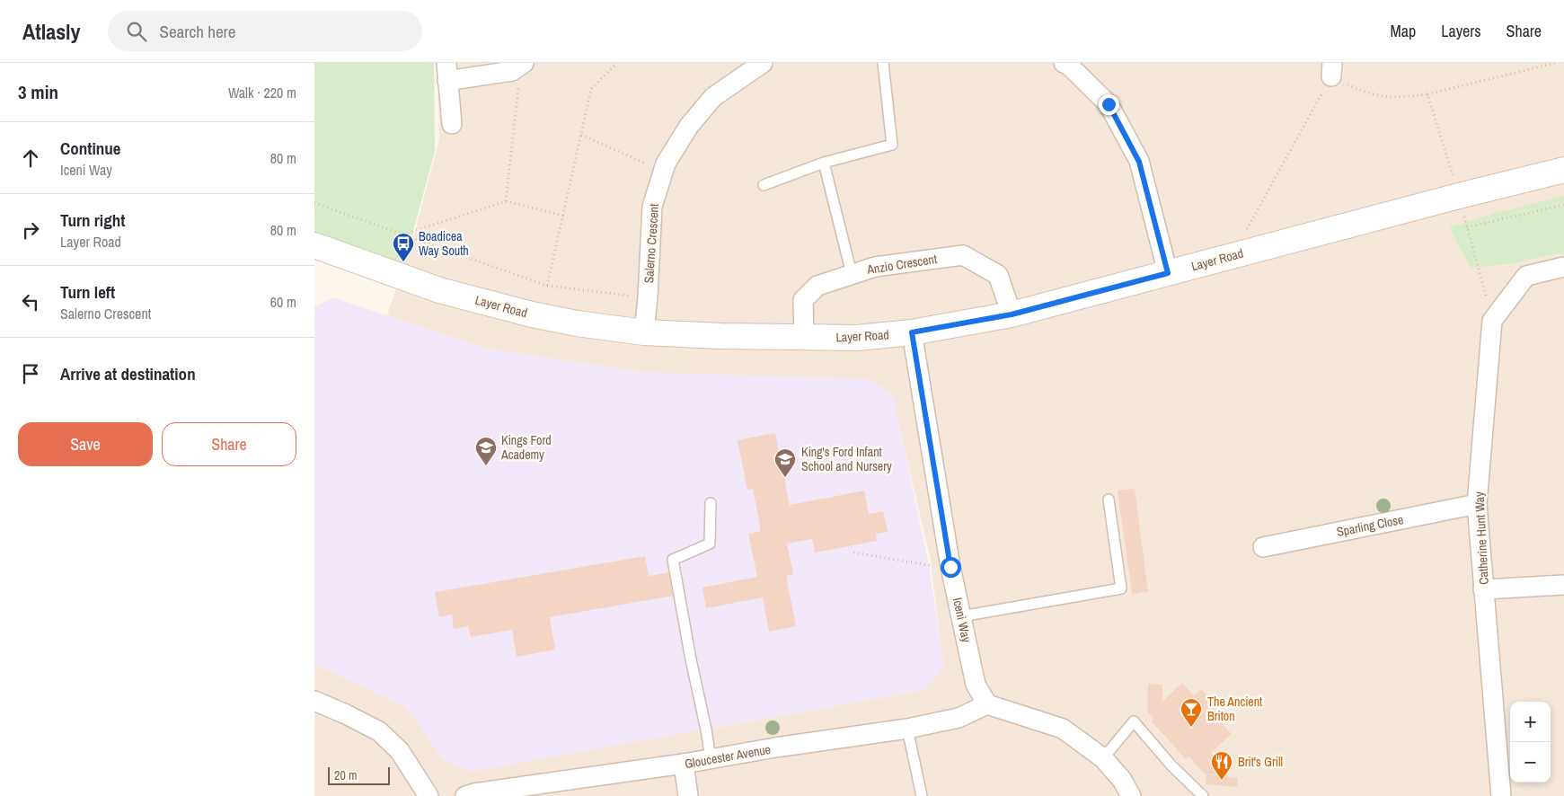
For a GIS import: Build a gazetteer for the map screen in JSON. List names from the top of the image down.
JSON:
{
  "streets": {
    "main road": ["Layer Road"],
    "street": [
      "Salerno Crescent",
      "Anzio Crescent",
      "Sparling Close",
      "Catherine Hunt Way",
      "Iceni Way",
      "Gloucester Avenue"
    ]
  },
  "crossings": [
    ["Salerno Crescent", "Layer Road"],
    ["Layer Road", "Anzio Crescent"],
    ["Layer Road", "Iceni Way"],
    ["Sparling Close", "Catherine Hunt Way"],
    ["Iceni Way", "Gloucester Avenue"]
  ],
  "places": {
    "bus stop": ["Boadicea Way South"],
    "school or university": ["Kings Ford Academy", "King's Ford Infant School and Nursery"],
    "bar": ["The Ancient Briton"],
    "restaurant": ["Brit's Grill"]
  },
  "scale_bar": "20 m",
  "page": {
    "header": "Atlasly",
    "search": "Search here",
    "nav": ["Map", "Layers", "Share"],
    "heading": ["3 min", "Walk · 220 m"],
    "list": [
      ["Continue", "Iceni Way", "80 m"],
      ["Turn right", "Layer Road", "80 m"],
      ["Turn left", "Salerno Crescent", "60 m"],
      "Arrive at destination"
    ],
    "buttons": ["Save", "Share"],
    "map_buttons": ["+", "−"],
    "scale": "20 m"
  }
}
